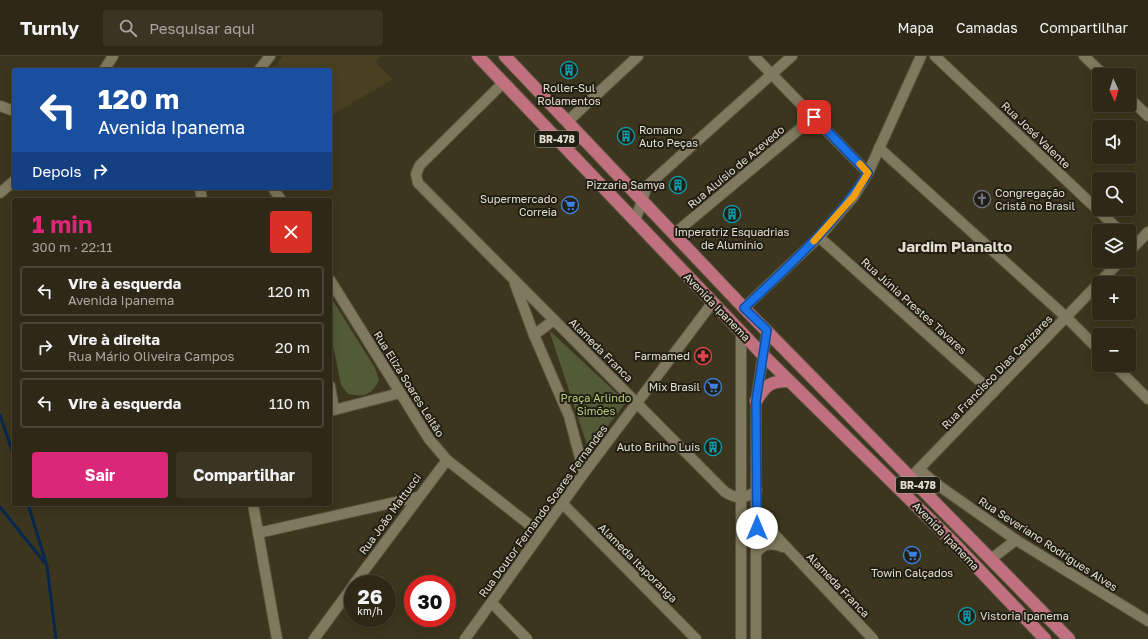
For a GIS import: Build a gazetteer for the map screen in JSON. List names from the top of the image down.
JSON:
{
  "streets": {
    "main road": ["BR-478", "Avenida Ipanema"],
    "street": [
      "Rua José Valente",
      "Rua Aluísio de Azevedo",
      "Rua Júnia Prestes Tavares",
      "Alameda Franca",
      "Rua Francisco Dias Canizares",
      "Rua Eliza Soares Leitão",
      "Rua Doutor Fernando Soares Fernandes",
      "Rua João Mattucci",
      "Rua Severiano Rodrigues Alves",
      "Alameda Itaporanga"
    ]
  },
  "crossings": [
    ["Rua Aluísio de Azevedo", "Avenida Ipanema"],
    ["Rua Júnia Prestes Tavares", "Rua Francisco Dias Canizares"],
    ["Avenida Ipanema", "Alameda Franca"],
    ["Avenida Ipanema", "Rua Francisco Dias Canizares"],
    ["Avenida Ipanema", "Rua Doutor Fernando Soares Fernandes"],
    ["Avenida Ipanema", "Rua Severiano Rodrigues Alves"],
    ["Alameda Franca", "Rua Doutor Fernando Soares Fernandes"],
    ["Rua Francisco Dias Canizares", "Rua Severiano Rodrigues Alves"],
    ["Rua Eliza Soares Leitão", "Rua Doutor Fernando Soares Fernandes"],
    ["Rua Eliza Soares Leitão", "Rua João Mattucci"],
    ["Rua Doutor Fernando Soares Fernandes", "Alameda Itaporanga"]
  ],
  "districts": ["Jardim Planalto"],
  "parks": ["Praça Arlindo Simões"],
  "places": {
    "building": [
      "Roller-Sul Rolamentos",
      "Romano Auto Peças",
      "Pizzaria Samya",
      "Imperatriz Esquadrias de Aluminio",
      "Auto Brilho Luis",
      "Vistoria Ipanema"
    ],
    "church": ["Congregação Cristã no Brasil"],
    "supermarket": ["Supermercado Correia", "Mix Brasil", "Towin Calçados"],
    "pharmacy": ["Farmamed"]
  },
  "north": "bottom",
  "page": {
    "header": "Turnly",
    "search": "Pesquisar aqui",
    "nav": ["Mapa", "Camadas", "Compartilhar"],
    "map_buttons": ["+", "−"],
    "turn": ["120 m", "Avenida Ipanema"],
    "then": "Depois",
    "heading": ["1 min", "300 m · 22:11"],
    "list": [
      {
        "name": "Vire à esquerda",
        "note": "Avenida Ipanema",
        "value": "120 m"
      },
      {
        "name": "Vire à direita",
        "note": "Rua Mário Oliveira Campos",
        "value": "20 m"
      },
      {
        "name": "Vire à esquerda",
        "value": "110 m"
      }
    ],
    "buttons": ["Sair", "Compartilhar"],
    "speed": "26 km/h",
    "limit": "30"
  }
}
